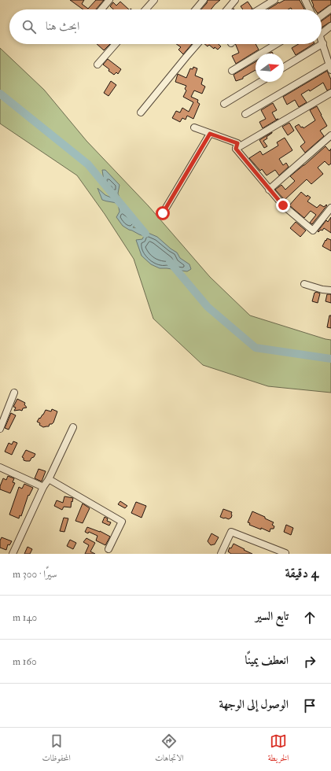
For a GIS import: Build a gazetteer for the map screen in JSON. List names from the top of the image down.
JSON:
{
  "north": "right",
  "page": {
    "search": "ابحث هنا",
    "heading": ["4 دقيقة", "سيرًا · 300 m"],
    "list": [
      ["تابع السير", "140 m"],
      ["انعطف يمينًا", "160 m"],
      "الوصول إلى الوجهة"
    ],
    "nav": ["الخريطة", "الاتجاهات", "المحفوظات"]
  }
}
